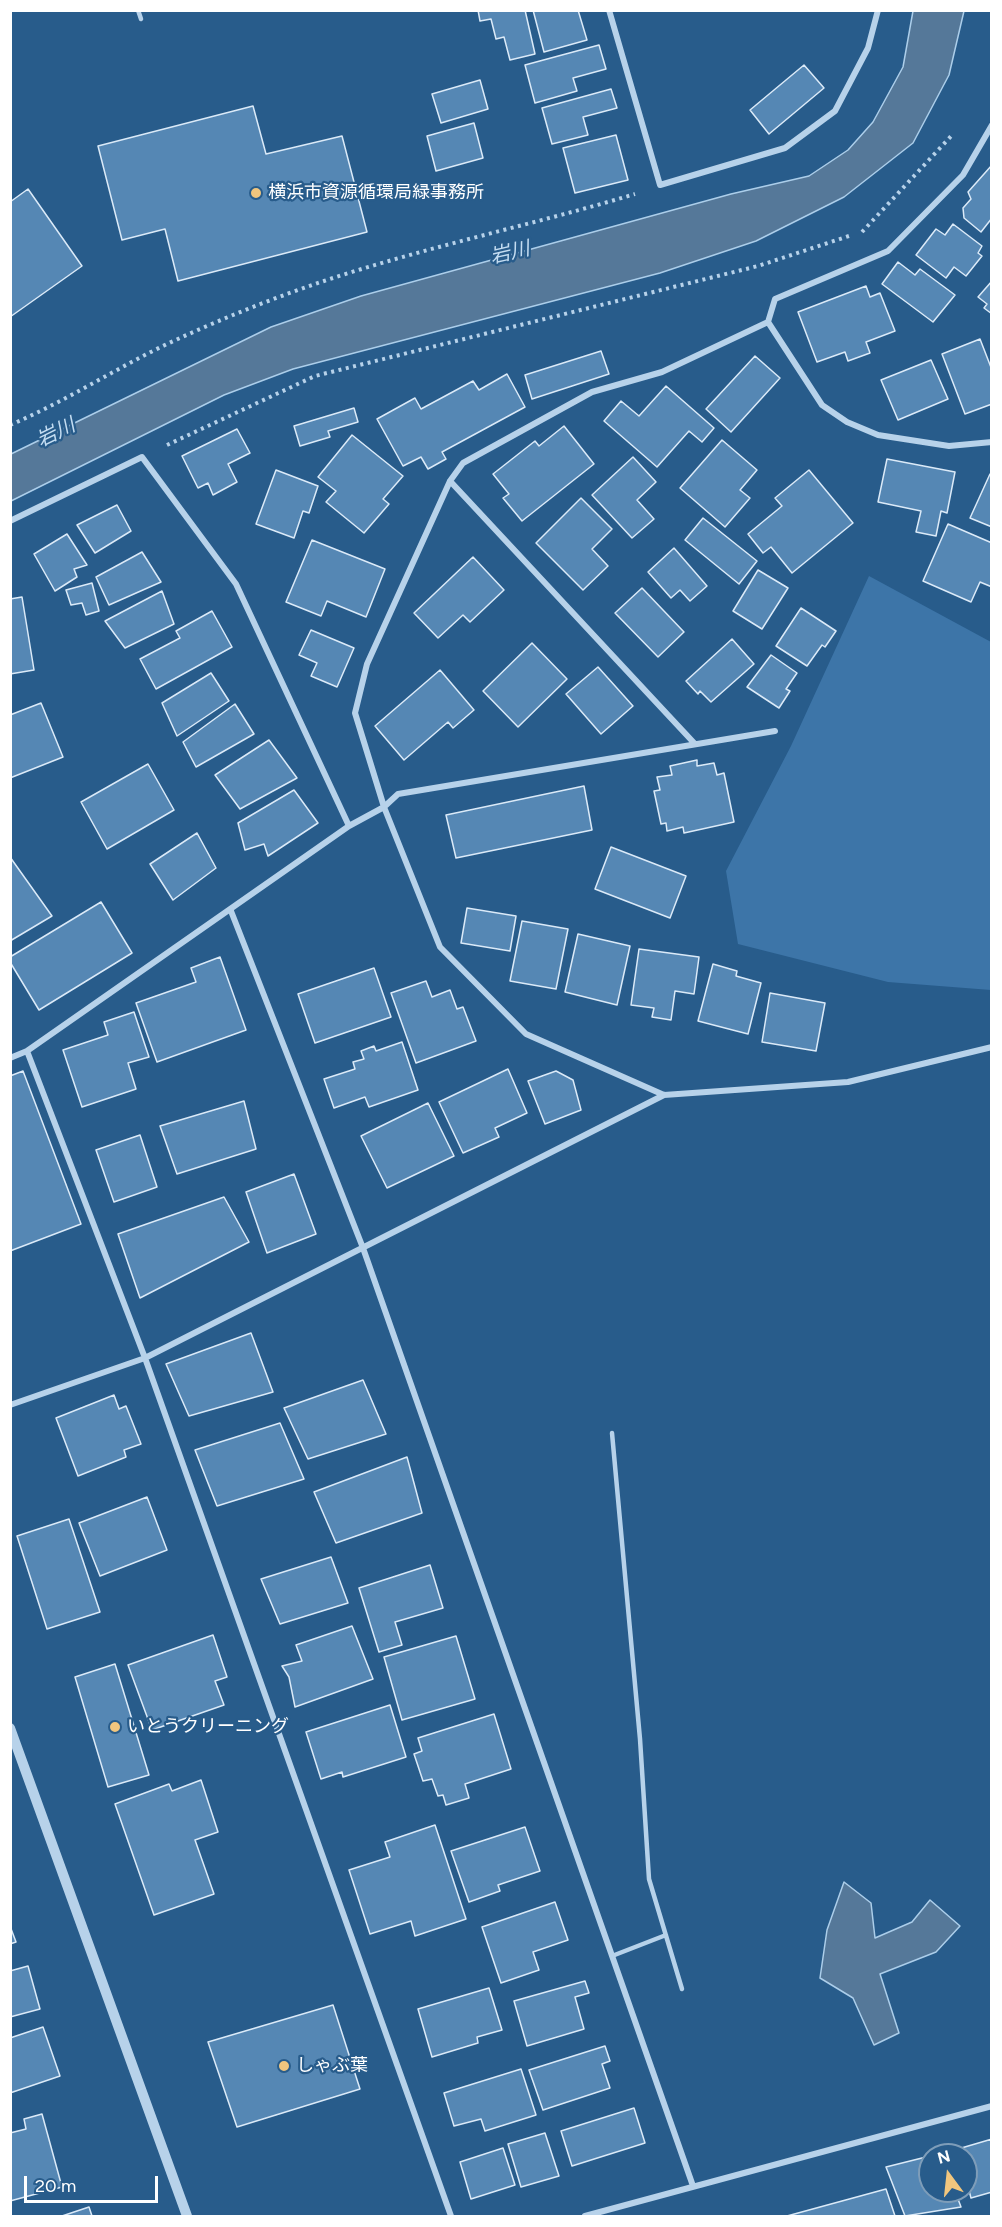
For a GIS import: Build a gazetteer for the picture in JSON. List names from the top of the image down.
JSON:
{
  "water": ["岩川"],
  "places": ["横浜市資源循環局緑事務所", "いとうクリーニング", "しゃぶ葉"],
  "scale_bar": "20 m",
  "north": "top"
}
